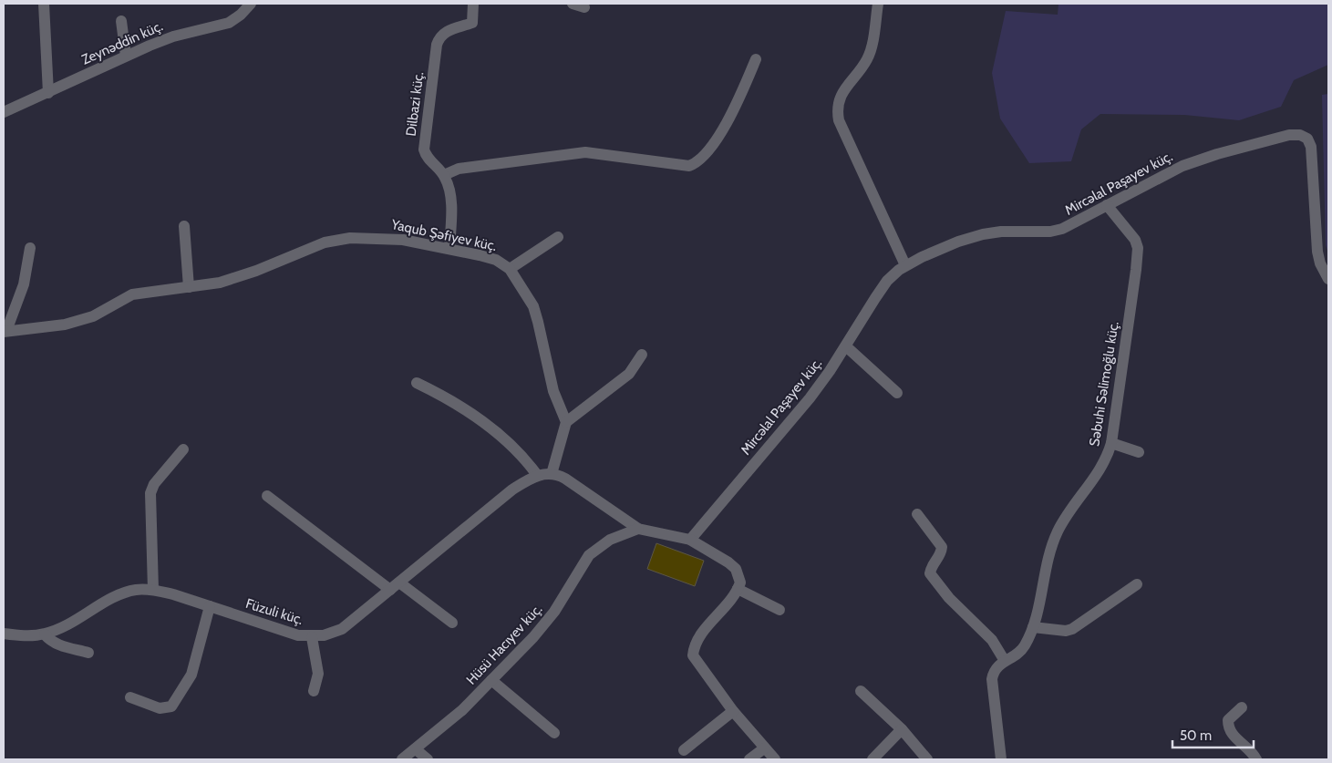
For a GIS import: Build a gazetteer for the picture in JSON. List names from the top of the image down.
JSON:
{
  "streets": {
    "street": [
      "Zeynəddin küç.",
      "Dilbazi küç.",
      "Mircəlal Paşayev küç.",
      "Yaqub Şəfiyev küç.",
      "Səbuhi Səlimoğlu küç.",
      "Füzuli küç.",
      "Hüsü Hacıyev küç."
    ]
  },
  "crossings": [
    ["Mircəlal Paşayev küç.", "Səbuhi Səlimoğlu küç."]
  ],
  "scale_bar": "50 m"
}
